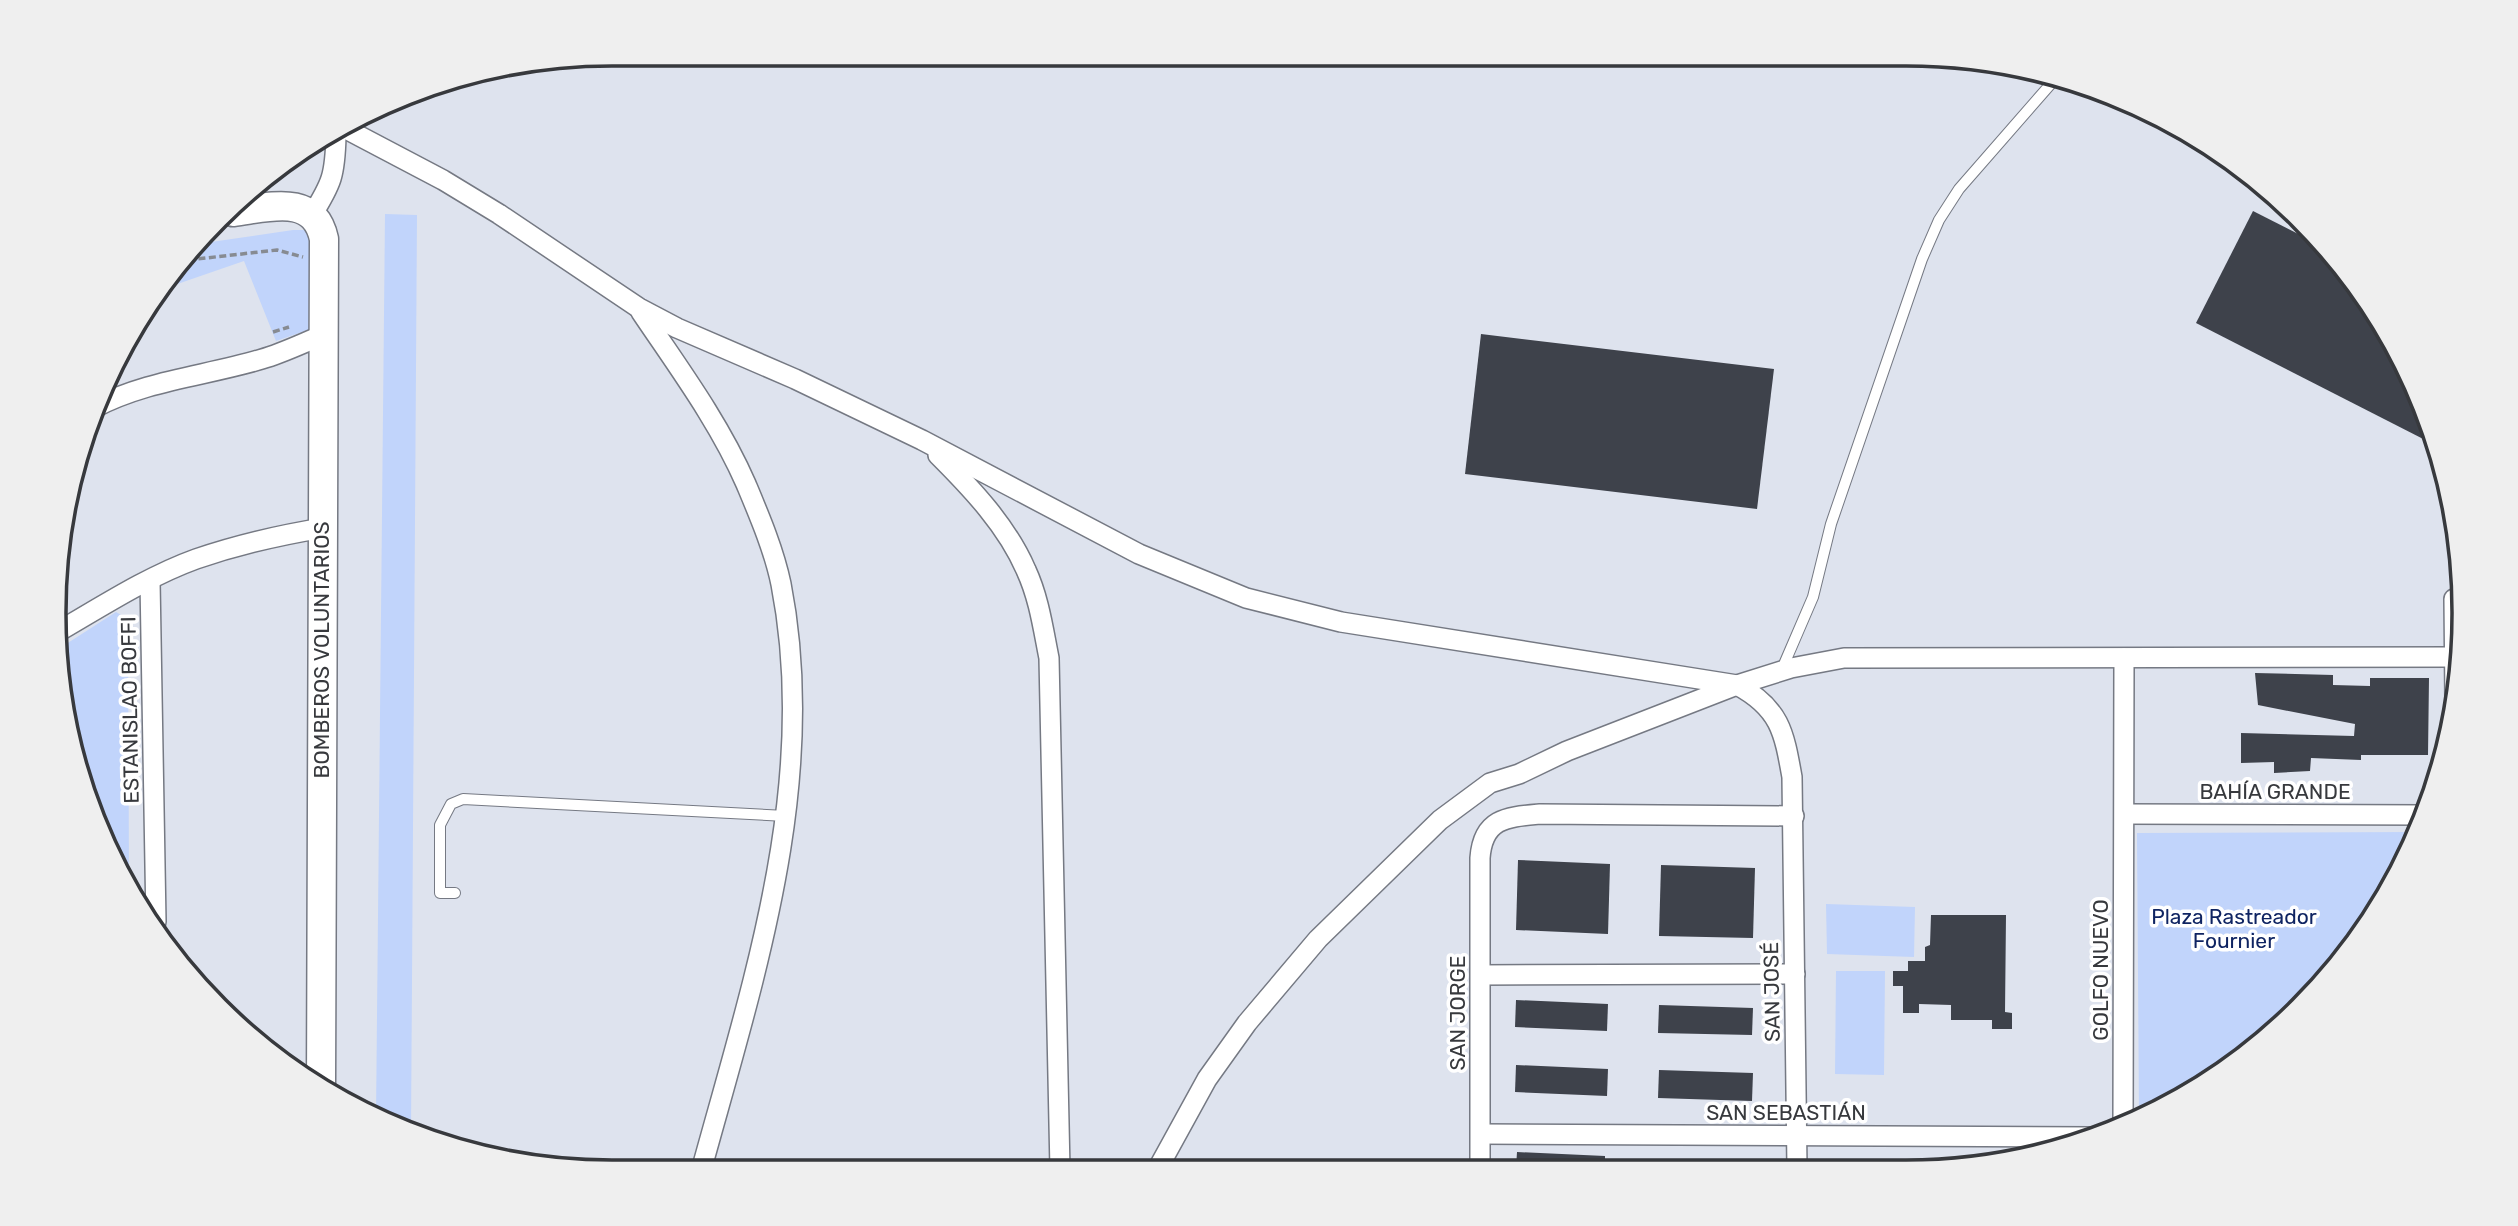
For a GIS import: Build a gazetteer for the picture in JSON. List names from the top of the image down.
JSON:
{
  "streets": {
    "main road": ["BOMBEROS VOLUNTARIOS"],
    "street": [
      "ESTANISLAO BOFFI",
      "BAHÍA GRANDE",
      "GOLFO NUEVO",
      "SAN JOSÉ",
      "SAN JORGE",
      "SAN SEBASTIÁN"
    ]
  },
  "crossings": [
    ["BAHÍA GRANDE", "GOLFO NUEVO"],
    ["SAN JOSÉ", "SAN JORGE"],
    ["SAN JOSÉ", "SAN SEBASTIÁN"],
    ["SAN JORGE", "SAN SEBASTIÁN"]
  ],
  "parks": ["Plaza Rastreador Fournier"]
}
